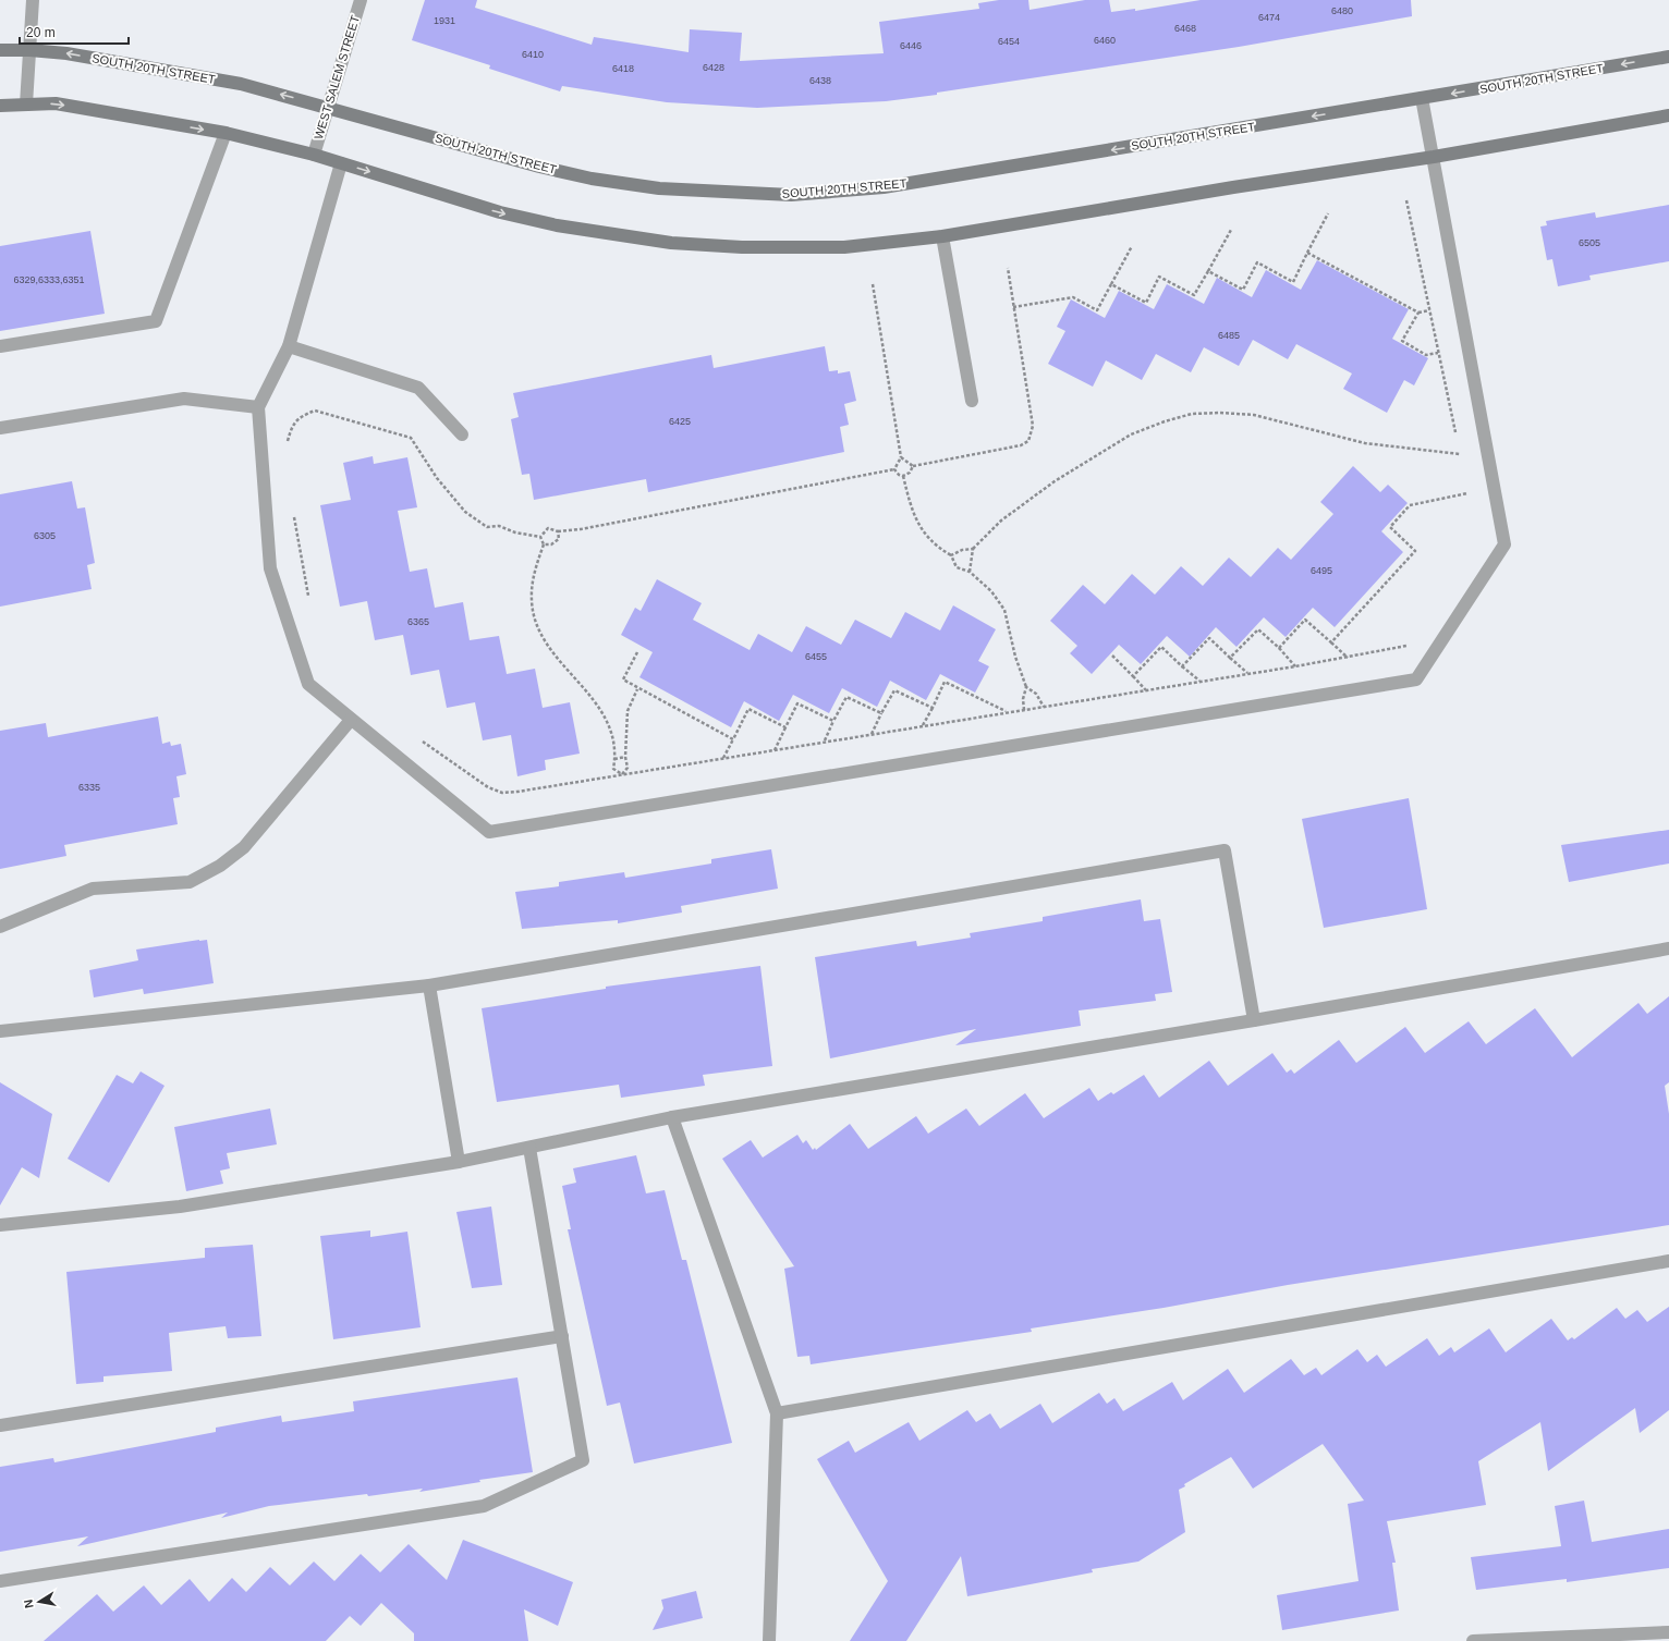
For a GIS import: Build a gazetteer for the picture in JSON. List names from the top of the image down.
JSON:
{
  "streets": {
    "street": ["SOUTH 20TH STREET", "WEST SALEM STREET"]
  },
  "crossings": [
    ["SOUTH 20TH STREET", "WEST SALEM STREET"]
  ],
  "house_numbers": [
    "6480",
    "6474",
    "1931",
    "6468",
    "6460",
    "6454",
    "6446",
    "6410",
    "6428",
    "6418",
    "6438",
    "6505",
    "6329,6333,6351",
    "6485",
    "6425",
    "6305",
    "6495",
    "6365",
    "6455",
    "6335"
  ],
  "scale_bar": "20 m",
  "north": "left"
}
